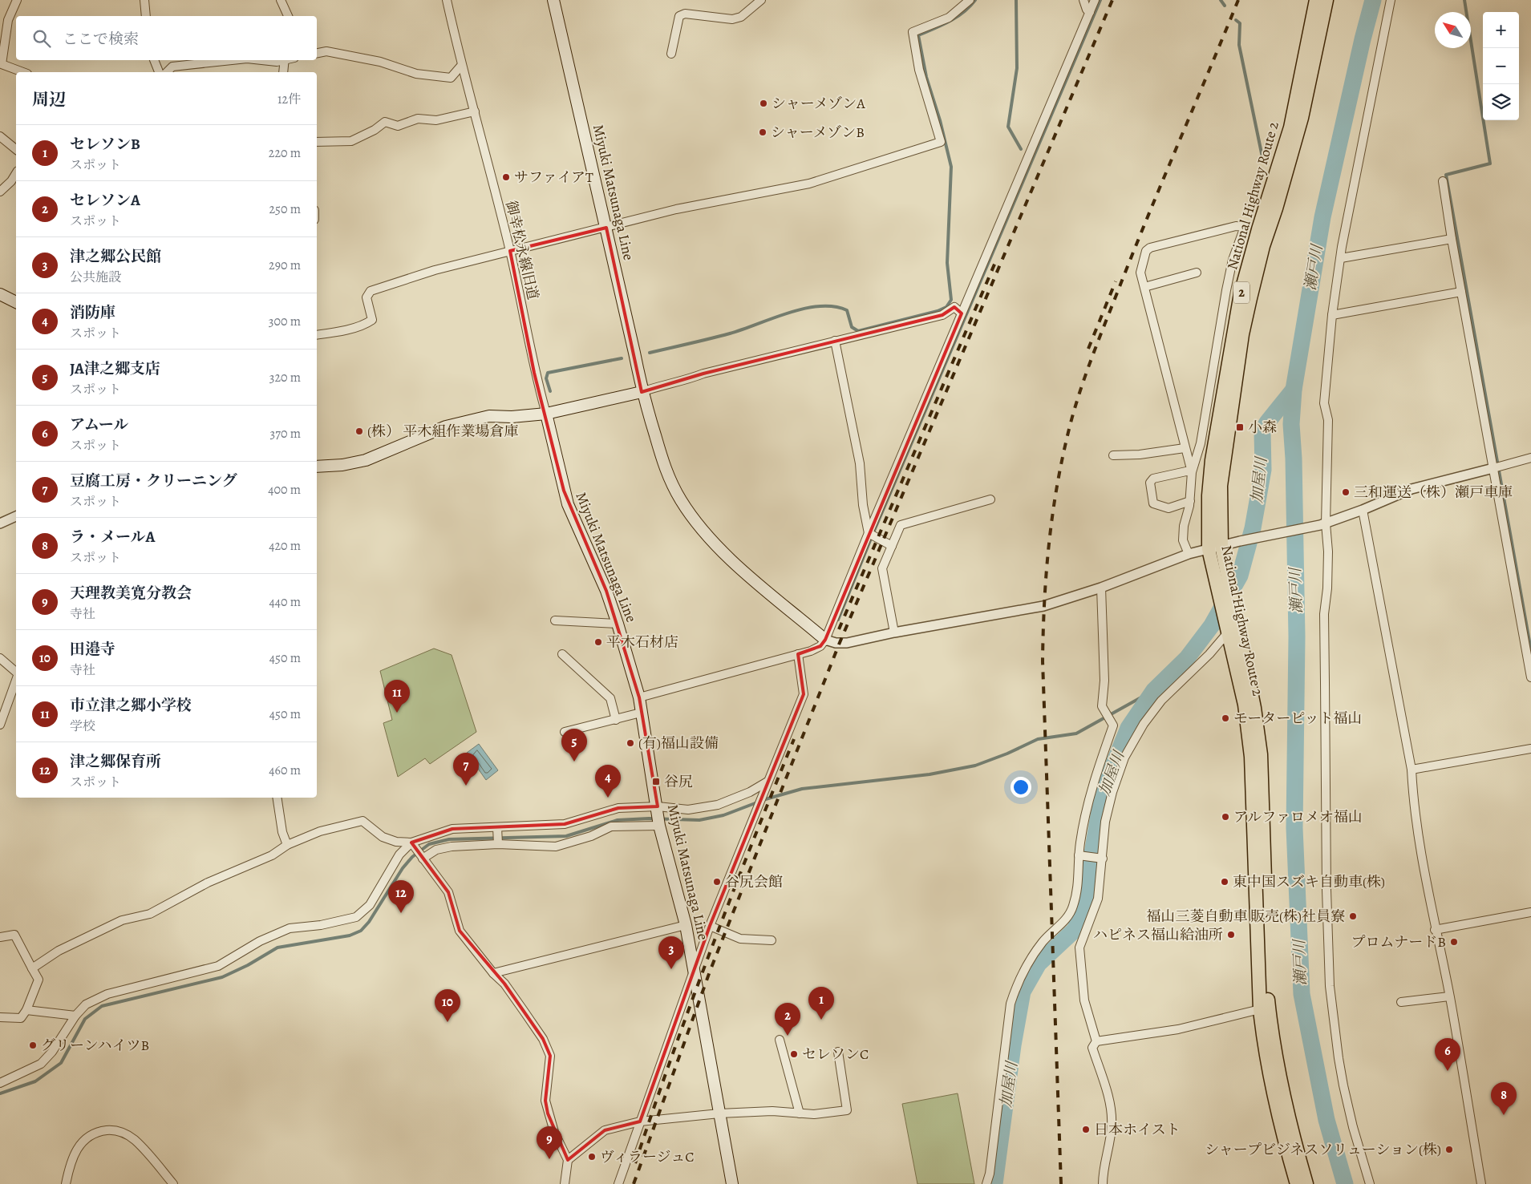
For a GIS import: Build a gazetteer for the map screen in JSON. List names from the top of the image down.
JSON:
{
  "streets": {
    "highway": ["National Highway Route 2", "2"],
    "main road": ["Miyuki Matsunaga Line"],
    "street": ["御幸松永線旧道"]
  },
  "crossings": [
    ["Miyuki Matsunaga Line", "御幸松永線旧道"]
  ],
  "water": ["瀬戸川", "加屋川"],
  "places": {
    "other": [
      "シャーメゾンA",
      "シャーメゾンB",
      "サファイアT",
      "(株） 平木組作業場倉庫",
      "三和運送（株）瀬戸車庫",
      "平木石材店",
      "モーターピット福山",
      "(有)福山設備",
      "アルファロメオ福山",
      "谷尻会館",
      "東中国スズキ自動車(株)",
      "福山三菱自動車 販売(株)社員寮",
      "ハピネス福山給油所",
      "プロムナードB",
      "グリーンハイツB",
      "セレソンC",
      "日本ホイスト",
      "シャープビジネスソリューション(株)",
      "ヴィラージュC"
    ],
    "transit": ["小森", "谷尻"]
  },
  "north": "top left",
  "page": {
    "map_buttons": ["+", "−"],
    "search": "ここで検索",
    "heading": ["周辺", "12件"],
    "list": [
      {
        "mark": "1",
        "name": "セレソンB",
        "note": "スポット",
        "value": "220 m"
      },
      {
        "mark": "2",
        "name": "セレソンA",
        "note": "スポット",
        "value": "250 m"
      },
      {
        "mark": "3",
        "name": "津之郷公民館",
        "note": "公共施設",
        "value": "290 m"
      },
      {
        "mark": "4",
        "name": "消防庫",
        "note": "スポット",
        "value": "300 m"
      },
      {
        "mark": "5",
        "name": "JA津之郷支店",
        "note": "スポット",
        "value": "320 m"
      },
      {
        "mark": "6",
        "name": "アムール",
        "note": "スポット",
        "value": "370 m"
      },
      {
        "mark": "7",
        "name": "豆腐工房・クリーニング",
        "note": "スポット",
        "value": "400 m"
      },
      {
        "mark": "8",
        "name": "ラ・メールA",
        "note": "スポット",
        "value": "420 m"
      },
      {
        "mark": "9",
        "name": "天理教美寛分教会",
        "note": "寺社",
        "value": "440 m"
      },
      {
        "mark": "10",
        "name": "田邉寺",
        "note": "寺社",
        "value": "450 m"
      },
      {
        "mark": "11",
        "name": "市立津之郷小学校",
        "note": "学校",
        "value": "450 m"
      },
      {
        "mark": "12",
        "name": "津之郷保育所",
        "note": "スポット",
        "value": "460 m"
      }
    ],
    "pins": [
      "11",
      "5",
      "7",
      "4",
      "12",
      "3",
      "1",
      "10",
      "2",
      "6",
      "8",
      "9"
    ]
  }
}
